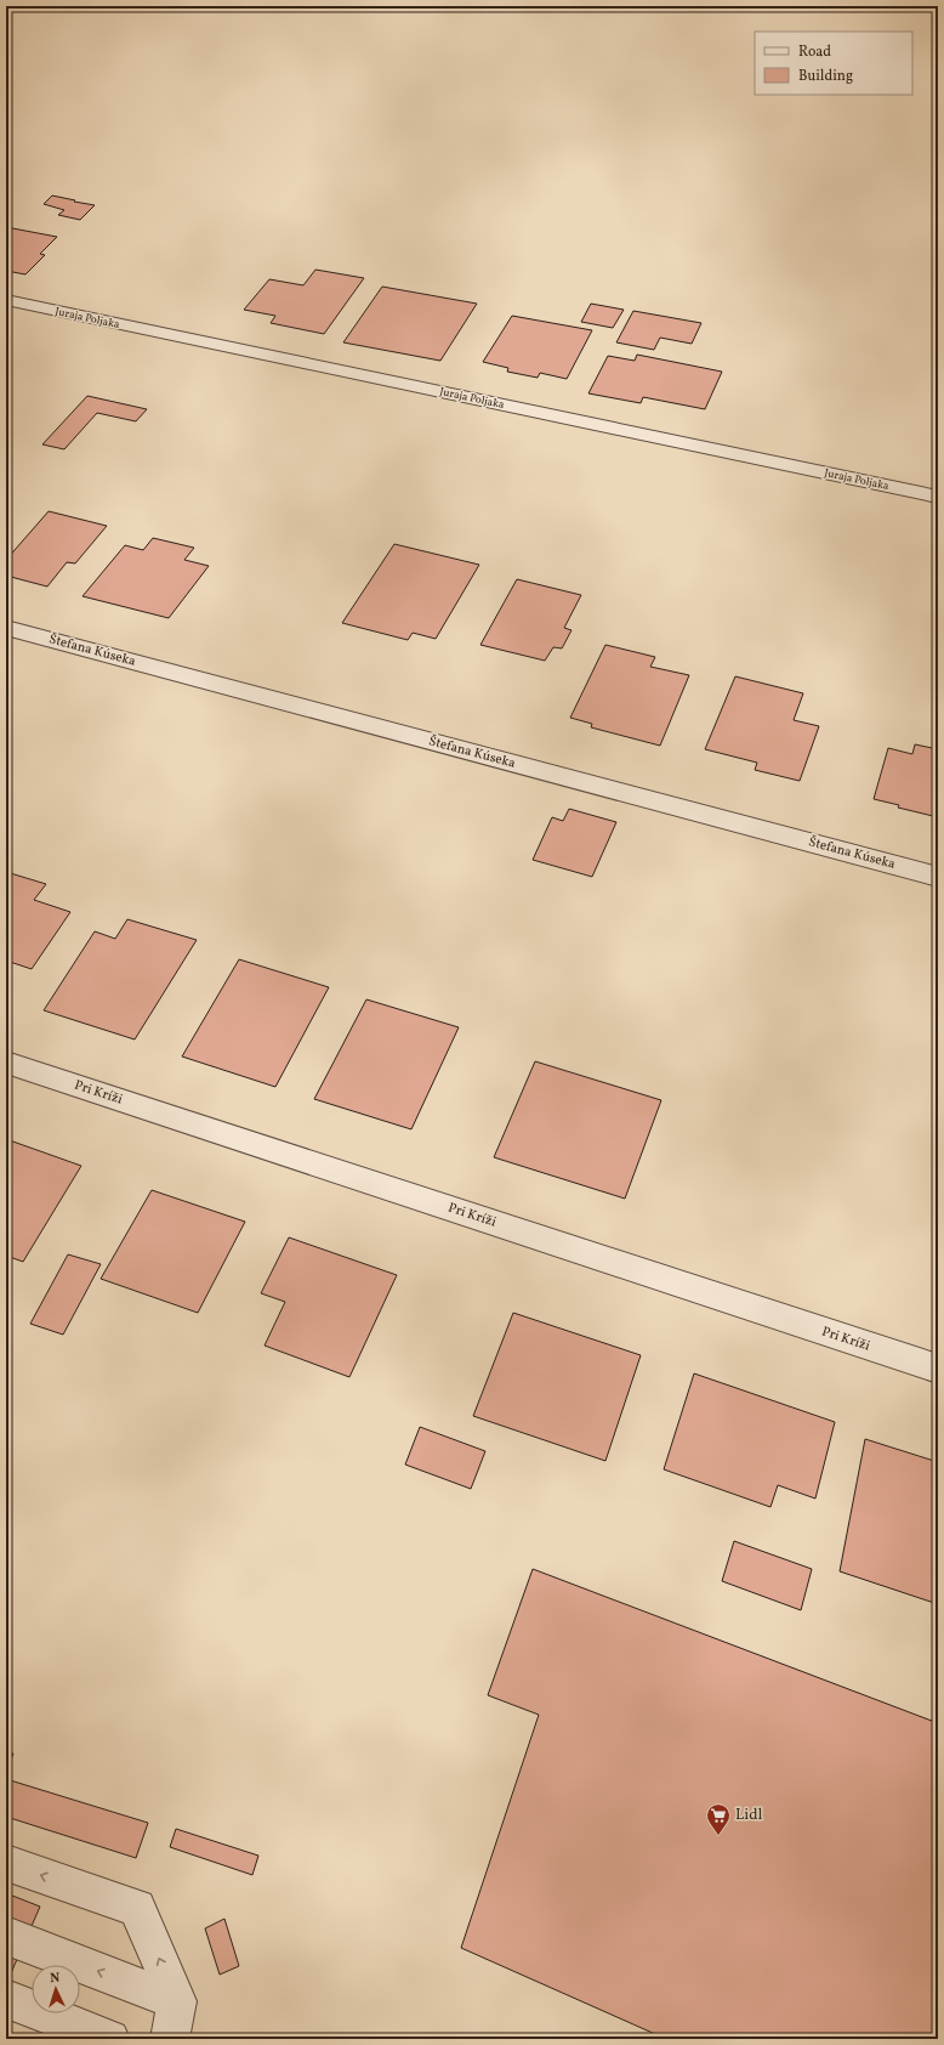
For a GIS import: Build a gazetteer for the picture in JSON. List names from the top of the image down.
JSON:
{
  "streets": {
    "street": ["Juraja Poljaka", "Štefana Kúseka", "Pri Kríži"]
  },
  "places": {
    "supermarket": ["Lidl"]
  },
  "legend": ["Road", "Building"],
  "north": "top"
}
